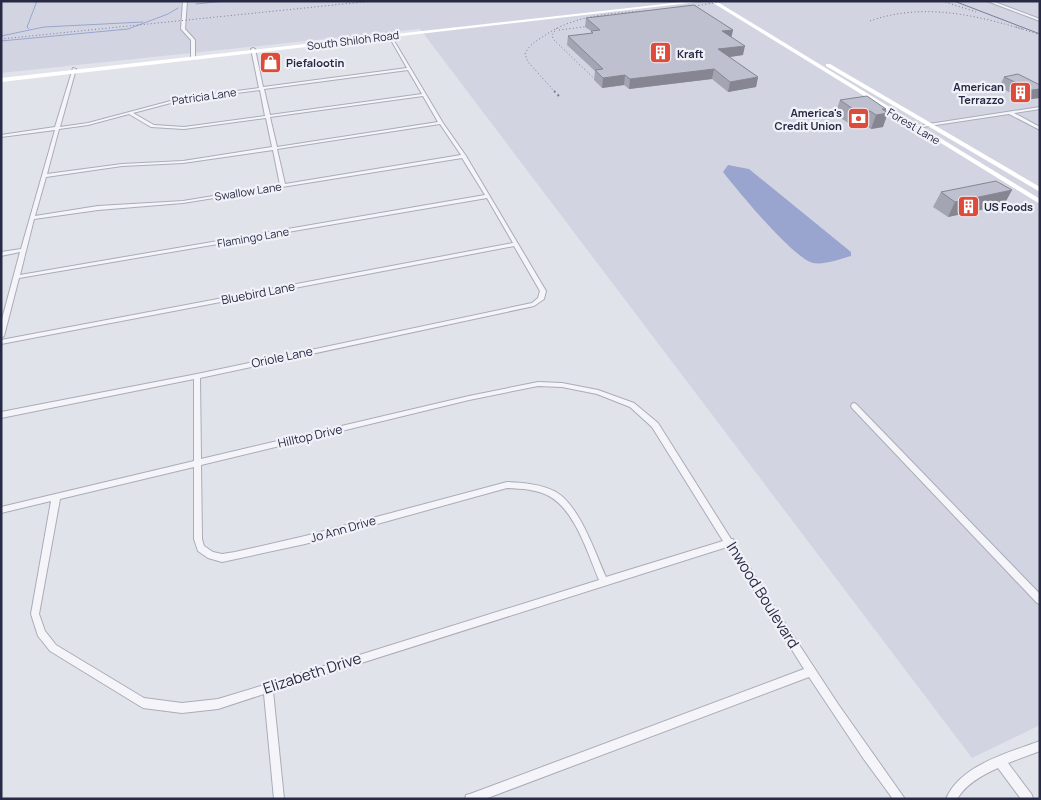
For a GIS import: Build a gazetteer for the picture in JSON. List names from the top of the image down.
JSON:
{
  "streets": {
    "main road": ["South Shiloh Road", "Forest Lane"],
    "street": [
      "Patricia Lane",
      "Swallow Lane",
      "Flamingo Lane",
      "Bluebird Lane",
      "Oriole Lane",
      "Hilltop Drive",
      "Jo Ann Drive",
      "Inwood Boulevard",
      "Elizabeth Drive"
    ]
  },
  "crossings": [
    ["Bluebird Lane", "Oriole Lane"],
    ["Oriole Lane", "Jo Ann Drive"],
    ["Hilltop Drive", "Jo Ann Drive"],
    ["Hilltop Drive", "Inwood Boulevard"],
    ["Hilltop Drive", "Elizabeth Drive"],
    ["Jo Ann Drive", "Elizabeth Drive"],
    ["Inwood Boulevard", "Elizabeth Drive"]
  ],
  "places": {
    "building": ["Kraft", "American Terrazzo", "US Foods"],
    "shop": ["Piefalootin"],
    "bank": ["America's Credit Union"]
  }
}
